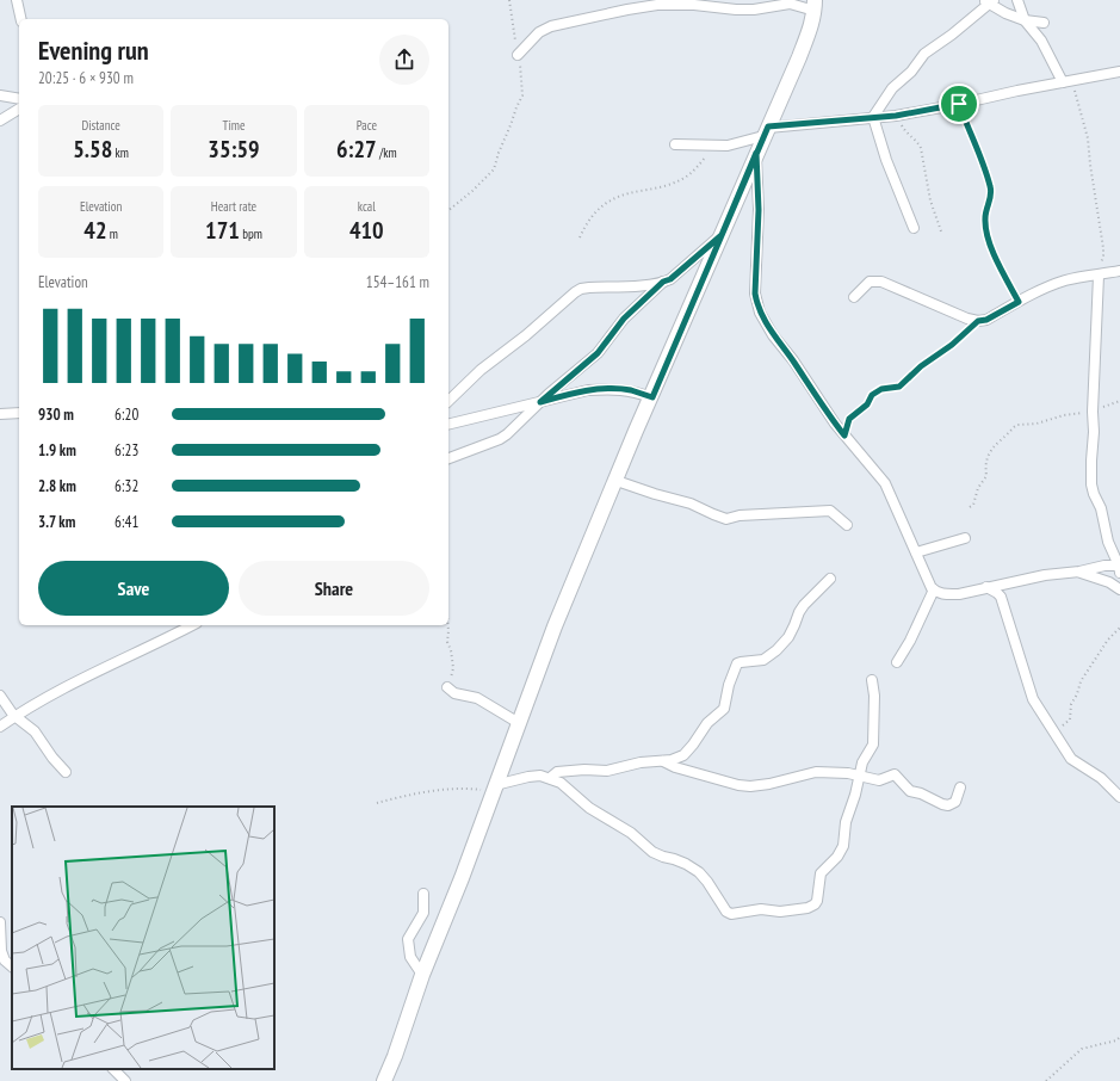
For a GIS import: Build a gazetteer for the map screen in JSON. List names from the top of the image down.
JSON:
{
  "page": {
    "heading": ["Evening run", "20:25 · 6 × 930 m"],
    "stats": [
      ["Distance", "5.58 km"],
      ["Time", "35:59"],
      ["Pace", "6:27 /km"],
      ["Elevation", "42 m"],
      ["Heart rate", "171 bpm"],
      ["kcal", "410"]
    ],
    "chart": ["Elevation", "154–161 m"],
    "list": [
      {
        "name": "930 m",
        "note": "6:20"
      },
      {
        "name": "1.9 km",
        "note": "6:23"
      },
      {
        "name": "2.8 km",
        "note": "6:32"
      },
      {
        "name": "3.7 km",
        "note": "6:41"
      }
    ],
    "buttons": ["Save", "Share"]
  }
}
